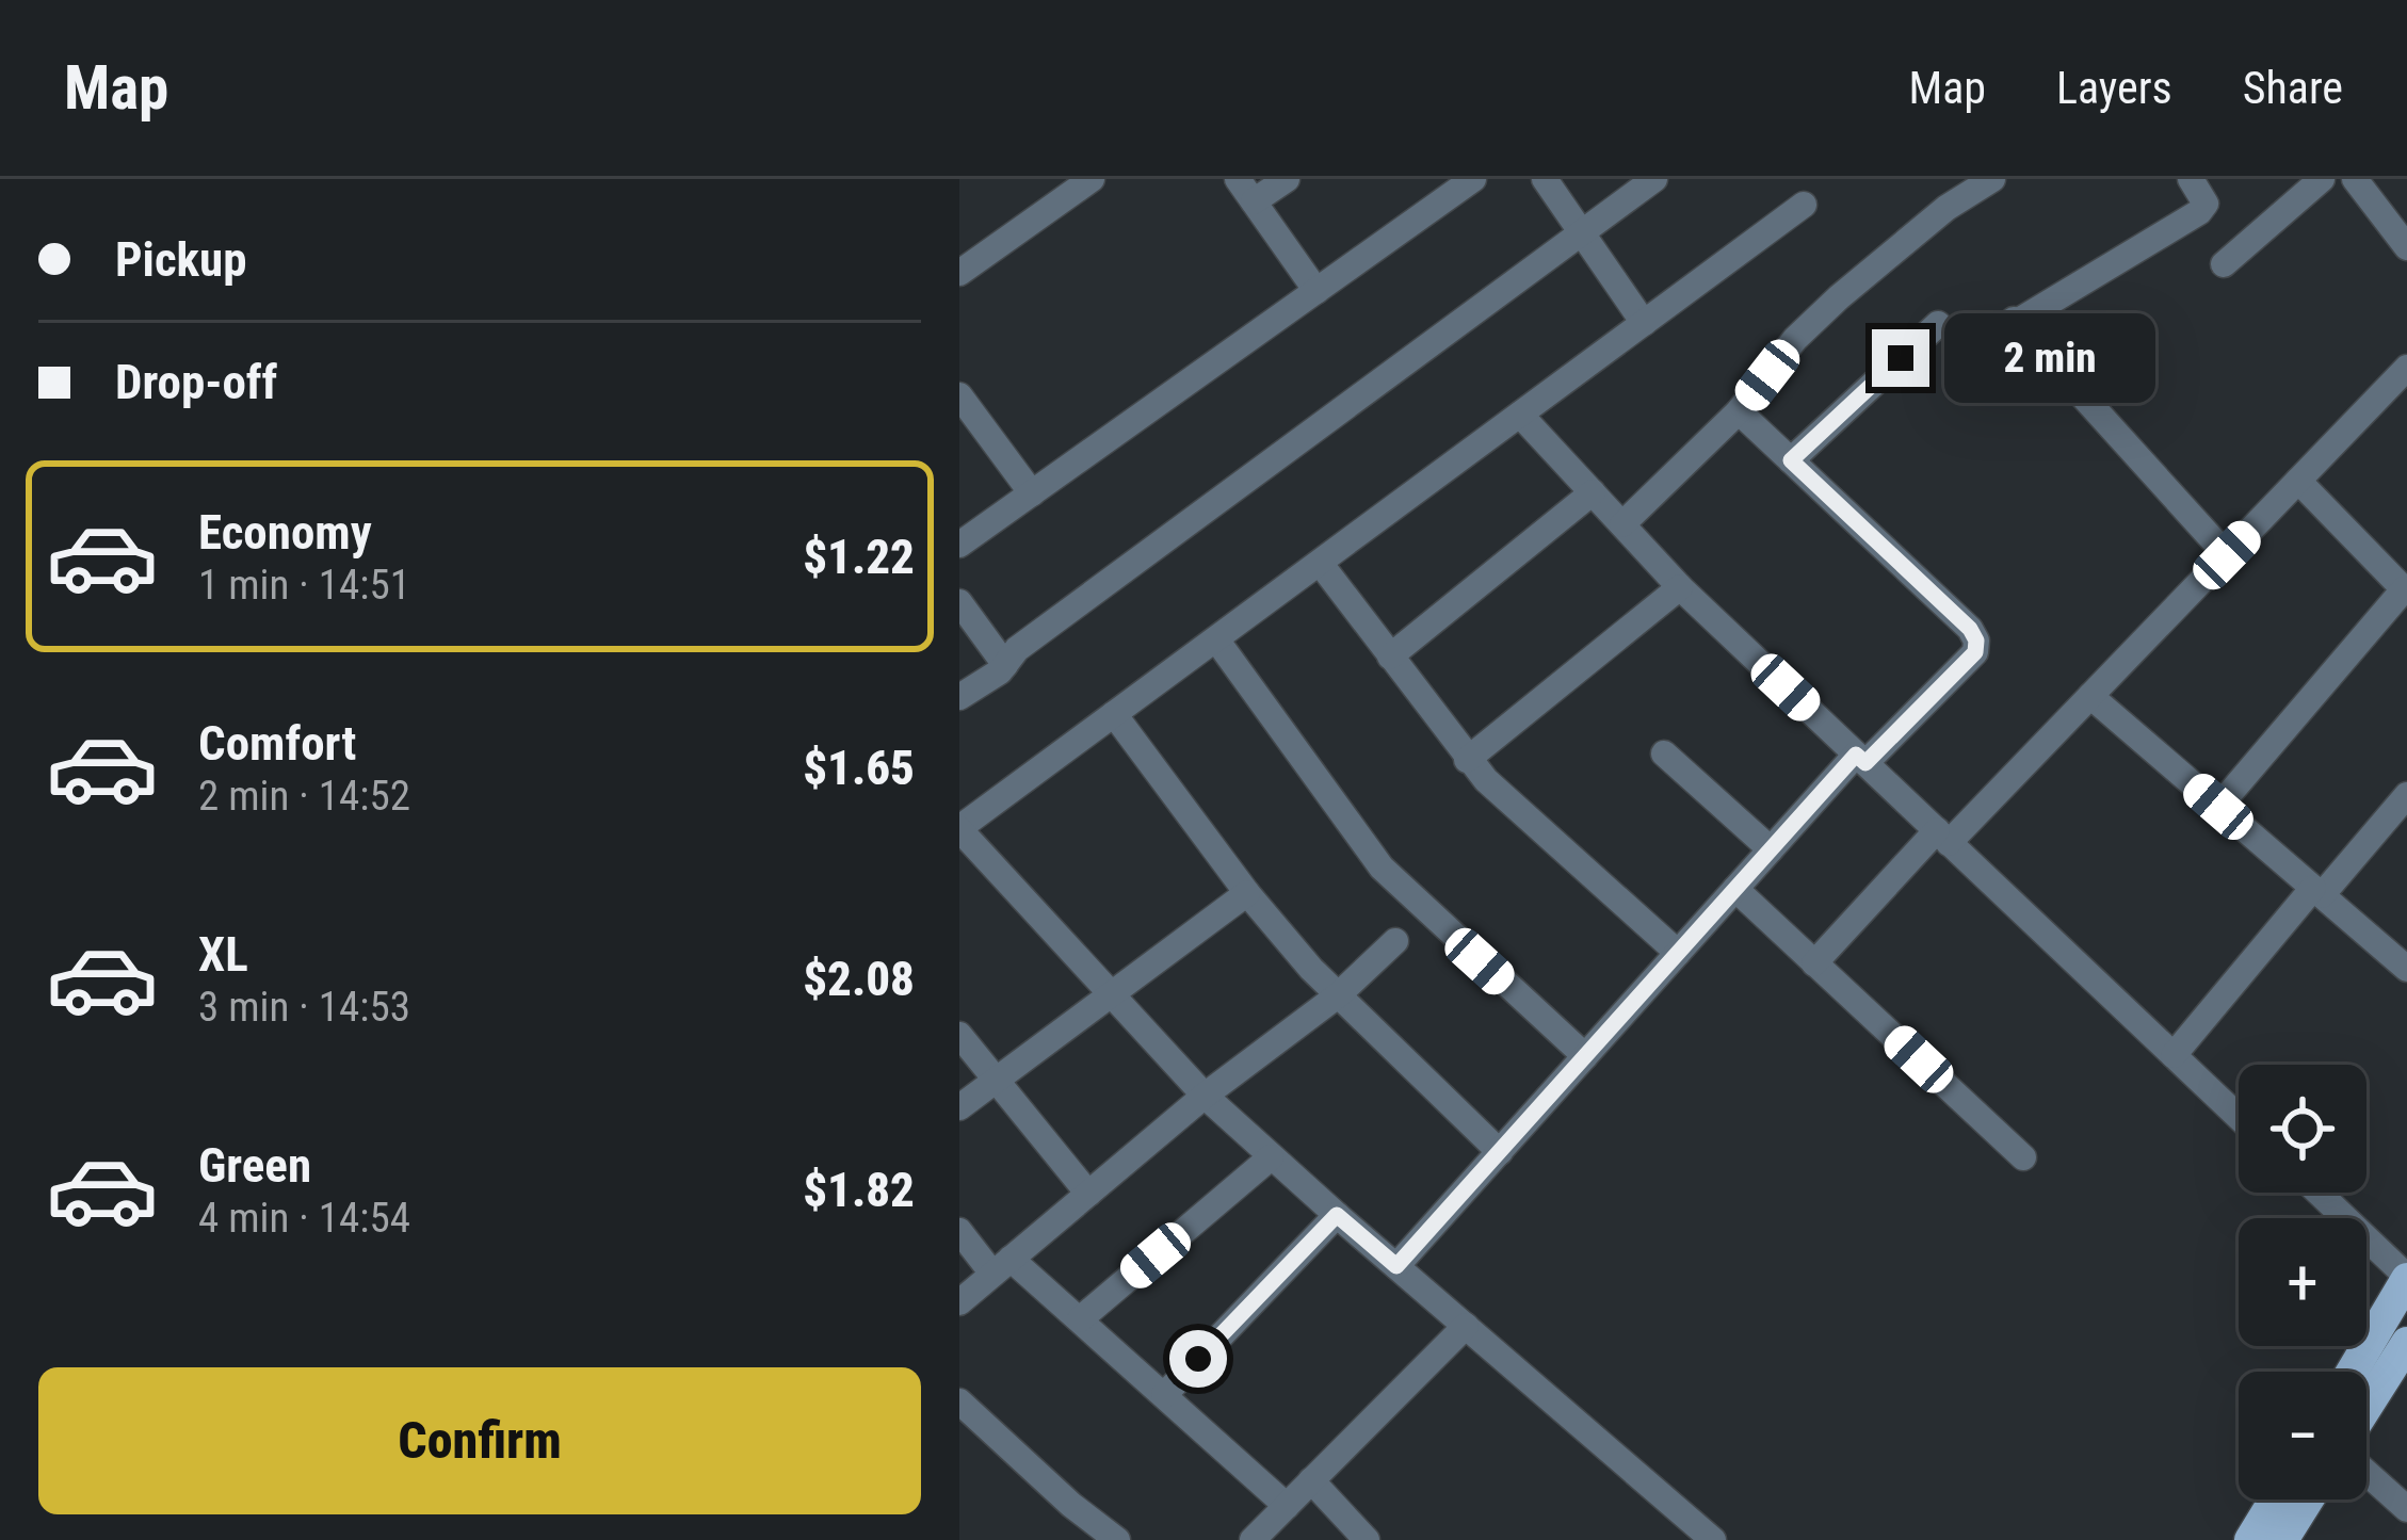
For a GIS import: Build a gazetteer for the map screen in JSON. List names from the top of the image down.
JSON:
{
  "page": {
    "header": "Map",
    "nav": ["Map", "Layers", "Share"],
    "banner": ["Pickup", "Drop-off"],
    "bubble": "2 min",
    "list": [
      {
        "name": "Economy",
        "note": "1 min · 14:51",
        "value": "$1.22"
      },
      {
        "name": "Comfort",
        "note": "2 min · 14:52",
        "value": "$1.65"
      },
      {
        "name": "XL",
        "note": "3 min · 14:53",
        "value": "$2.08"
      },
      {
        "name": "Green",
        "note": "4 min · 14:54",
        "value": "$1.82"
      }
    ],
    "map_buttons": ["+", "−"],
    "buttons": "Confirm"
  }
}
